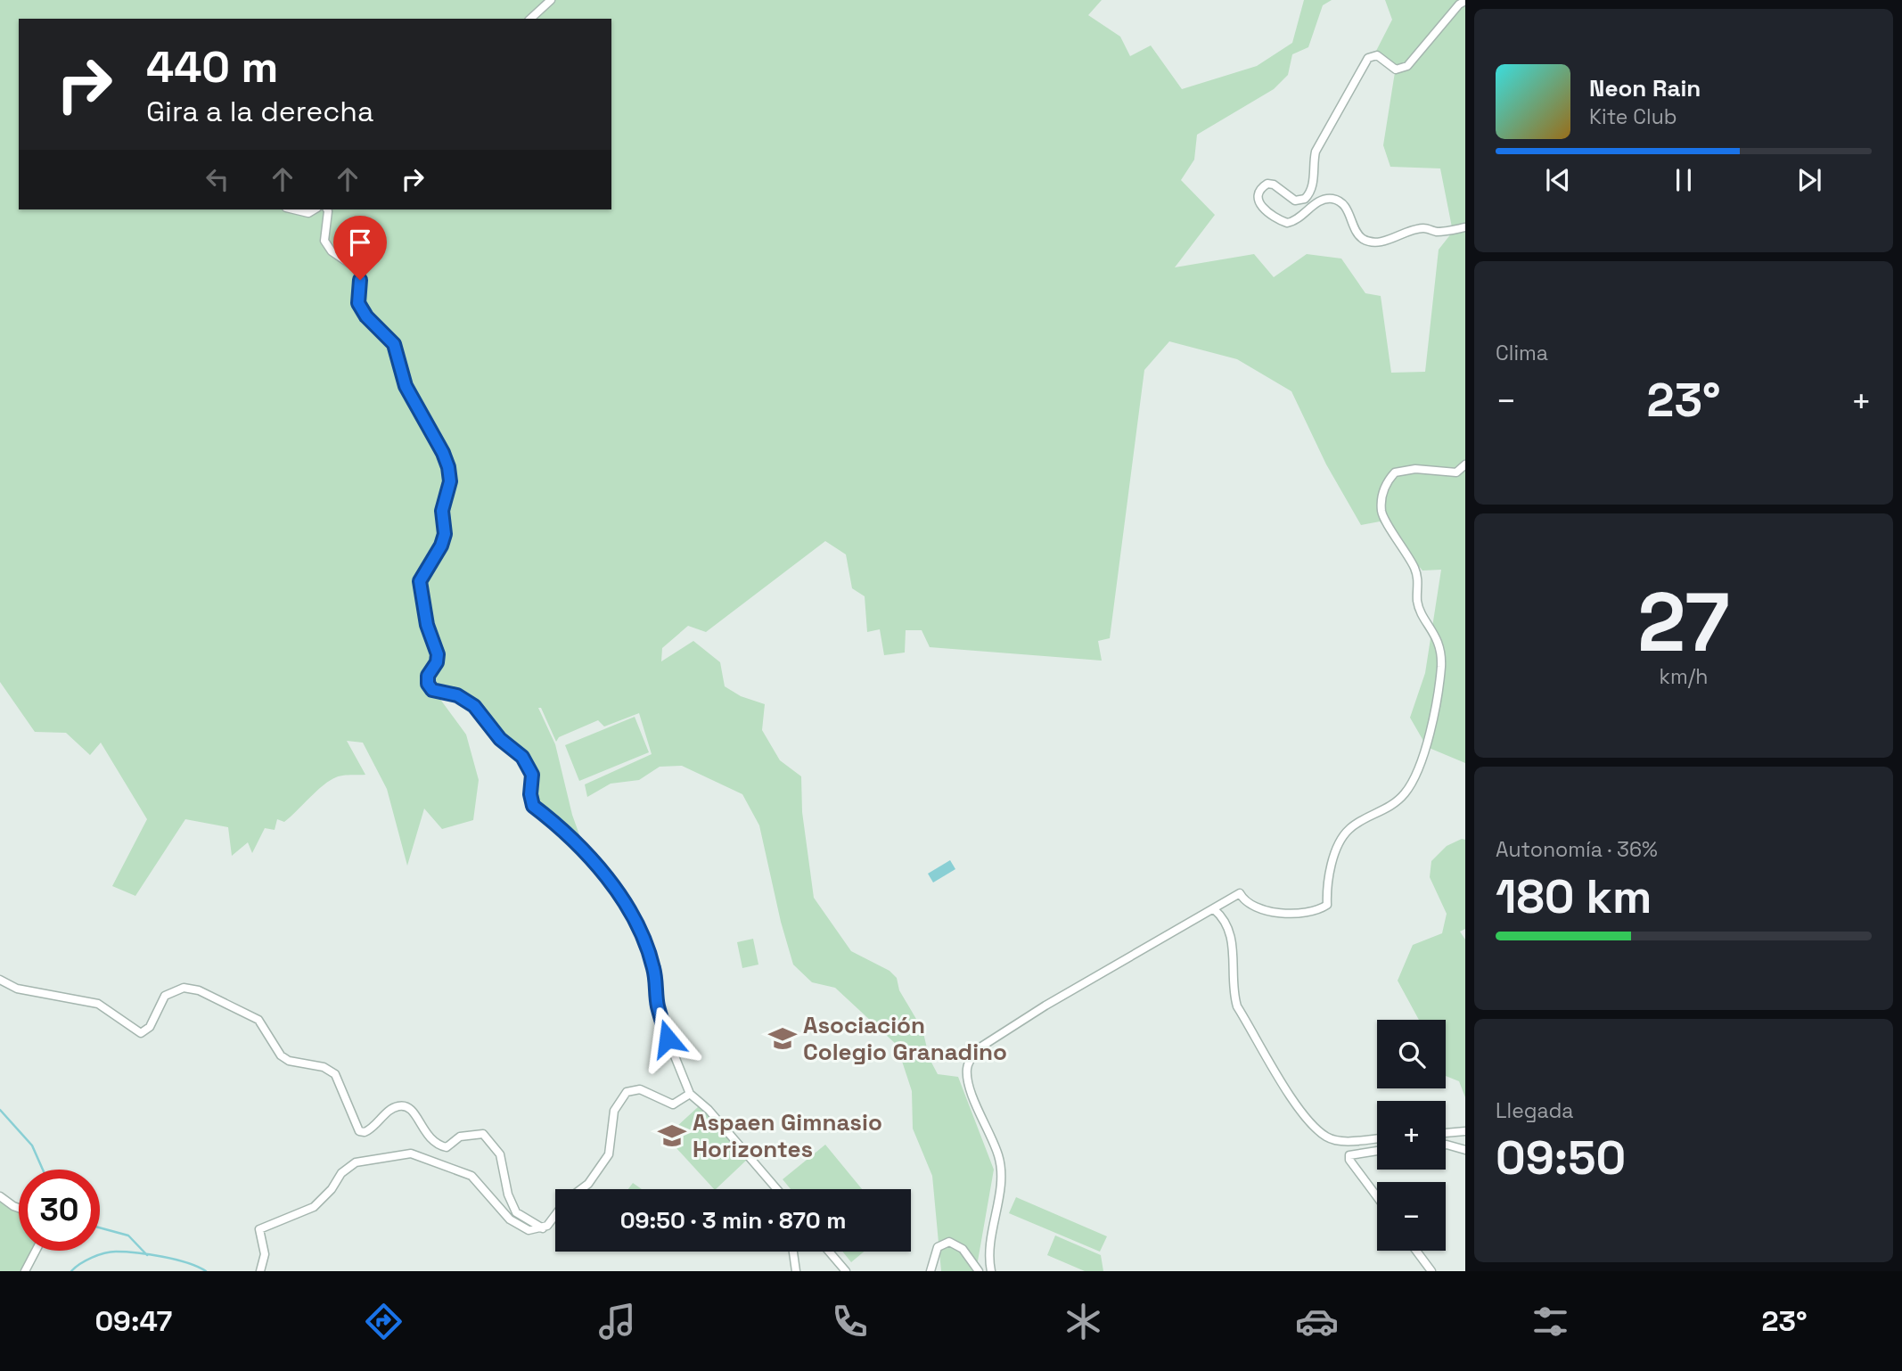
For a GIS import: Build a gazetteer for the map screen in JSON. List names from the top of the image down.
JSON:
{
  "places": {
    "school or university": ["Asociación Colegio Granadino", "Aspaen Gimnasio Horizontes"]
  },
  "page": {
    "turn": ["440 m", "Gira a la derecha"],
    "song": ["Neon Rain", "Kite Club"],
    "tile": [
      "Clima",
      ["27", "km/h"],
      ["Autonomía · 36%", "180 km"],
      ["Llegada", "09:50"]
    ],
    "heat": ["−", "23°", "+"],
    "map_buttons": ["+", "−"],
    "limit": "30",
    "trip": "09:50 · 3 min · 870 m",
    "tabs": ["09:47", "23°"]
  }
}
